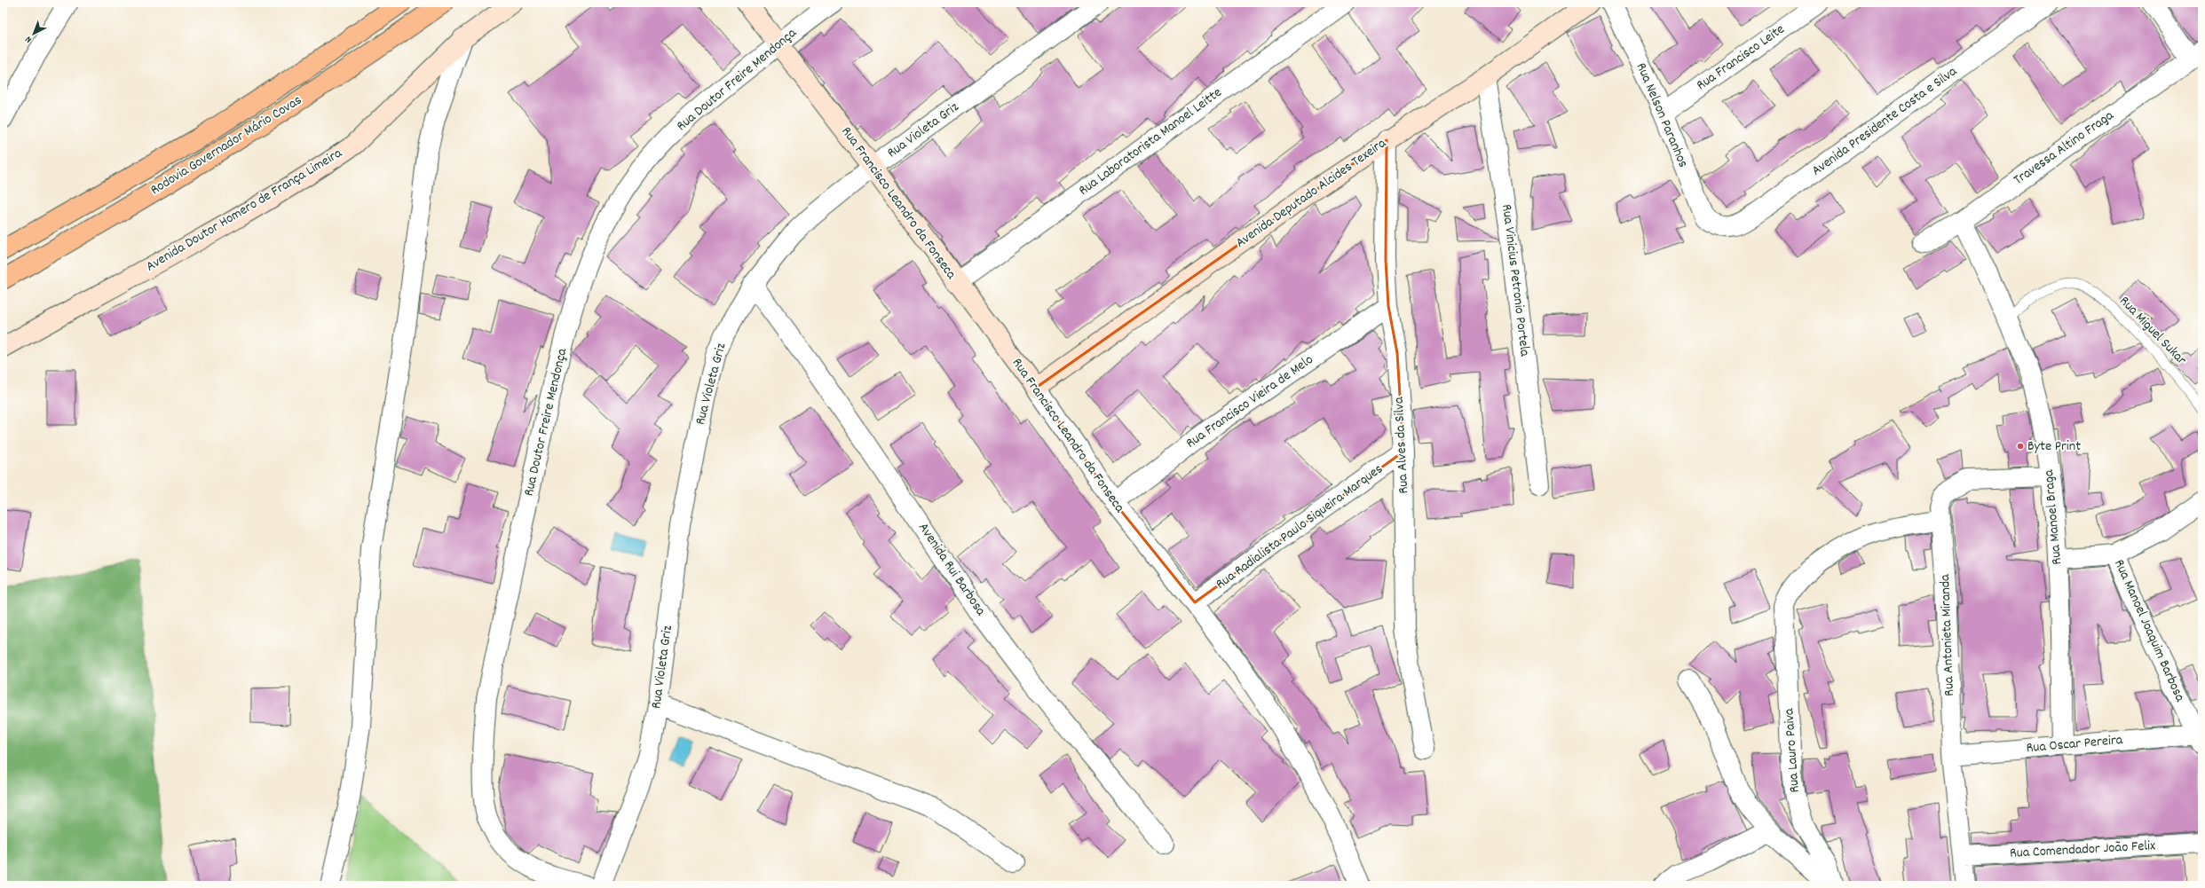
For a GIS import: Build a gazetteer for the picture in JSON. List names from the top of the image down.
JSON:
{
  "streets": {
    "highway": ["Rodovia Governador Mário Covas"],
    "main road": ["Avenida Deputado Alcides Texeira", "Rua Francisco Leandro da Fonseca", "Avenida Doutor Homero de França Limeira"],
    "street": [
      "Rua Francisco Leite",
      "Rua Doutor Freire Mendonça",
      "Rua Nelson Paranhos",
      "Avenida Presidente Costa e Silva",
      "Rua Violeta Griz",
      "Rua Laboratorista Manoel Leitte",
      "Travessa Altino Fraga",
      "Rua Vinicius Petronio Portela",
      "Rua Francisco Vieira de Melo",
      "Rua Alves da Silva",
      "Rua Manoel Braga",
      "Rua Radialista Paulo Siqueira Marques",
      "Avenida Rui Barbosa",
      "Rua Manoel Joaquim Barbosa",
      "Rua Antonieta Miranda",
      "Rua Oscar Pereira",
      "Rua Lauro Paiva",
      "Rua Comendador João Felix"
    ],
    "lane": ["Rua Miguel Sukar"]
  },
  "crossings": [
    ["Rua Francisco Leite", "Rua Nelson Paranhos"],
    ["Rua Doutor Freire Mendonça", "Rua Francisco Leandro da Fonseca"],
    ["Rua Nelson Paranhos", "Avenida Presidente Costa e Silva"],
    ["Rua Violeta Griz", "Rua Francisco Leandro da Fonseca"],
    ["Rua Violeta Griz", "Avenida Rui Barbosa"],
    ["Rua Laboratorista Manoel Leitte", "Rua Francisco Leandro da Fonseca"],
    ["Travessa Altino Fraga", "Rua Manoel Braga"],
    ["Avenida Deputado Alcides Texeira", "Rua Francisco Leandro da Fonseca"],
    ["Avenida Deputado Alcides Texeira", "Rua Vinicius Petronio Portela"],
    ["Avenida Deputado Alcides Texeira", "Rua Alves da Silva"],
    ["Rua Francisco Leandro da Fonseca", "Rua Francisco Vieira de Melo"],
    ["Rua Francisco Leandro da Fonseca", "Rua Radialista Paulo Siqueira Marques"],
    ["Rua Miguel Sukar", "Rua Manoel Braga"],
    ["Rua Francisco Vieira de Melo", "Rua Alves da Silva"],
    ["Rua Alves da Silva", "Rua Radialista Paulo Siqueira Marques"],
    ["Rua Manoel Braga", "Rua Antonieta Miranda"],
    ["Rua Manoel Braga", "Rua Oscar Pereira"],
    ["Rua Manoel Joaquim Barbosa", "Rua Oscar Pereira"],
    ["Rua Antonieta Miranda", "Rua Oscar Pereira"],
    ["Rua Antonieta Miranda", "Rua Lauro Paiva"],
    ["Rua Antonieta Miranda", "Rua Comendador João Felix"]
  ],
  "places": ["Byte Print"],
  "north": "bottom left"
}
